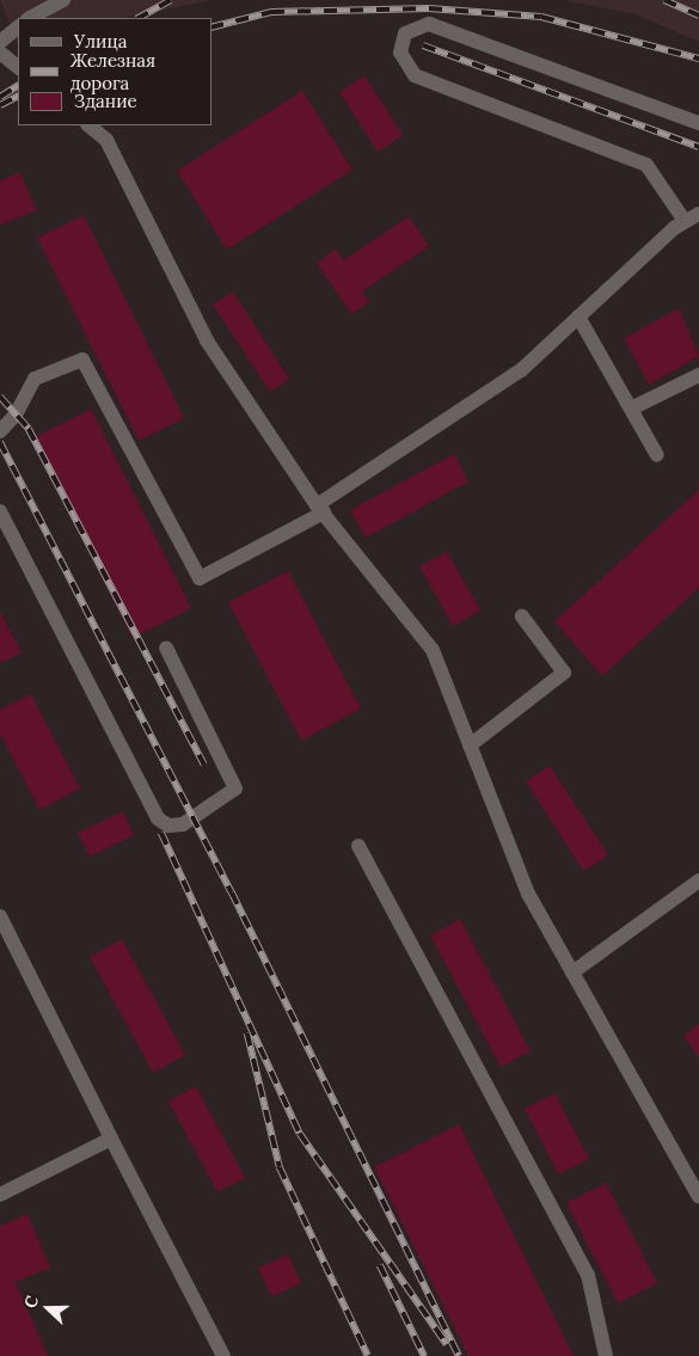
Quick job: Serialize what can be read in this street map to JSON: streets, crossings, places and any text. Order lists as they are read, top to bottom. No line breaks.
{"legend":["Улица","Железная дорога","Здание"],"north":"left"}
